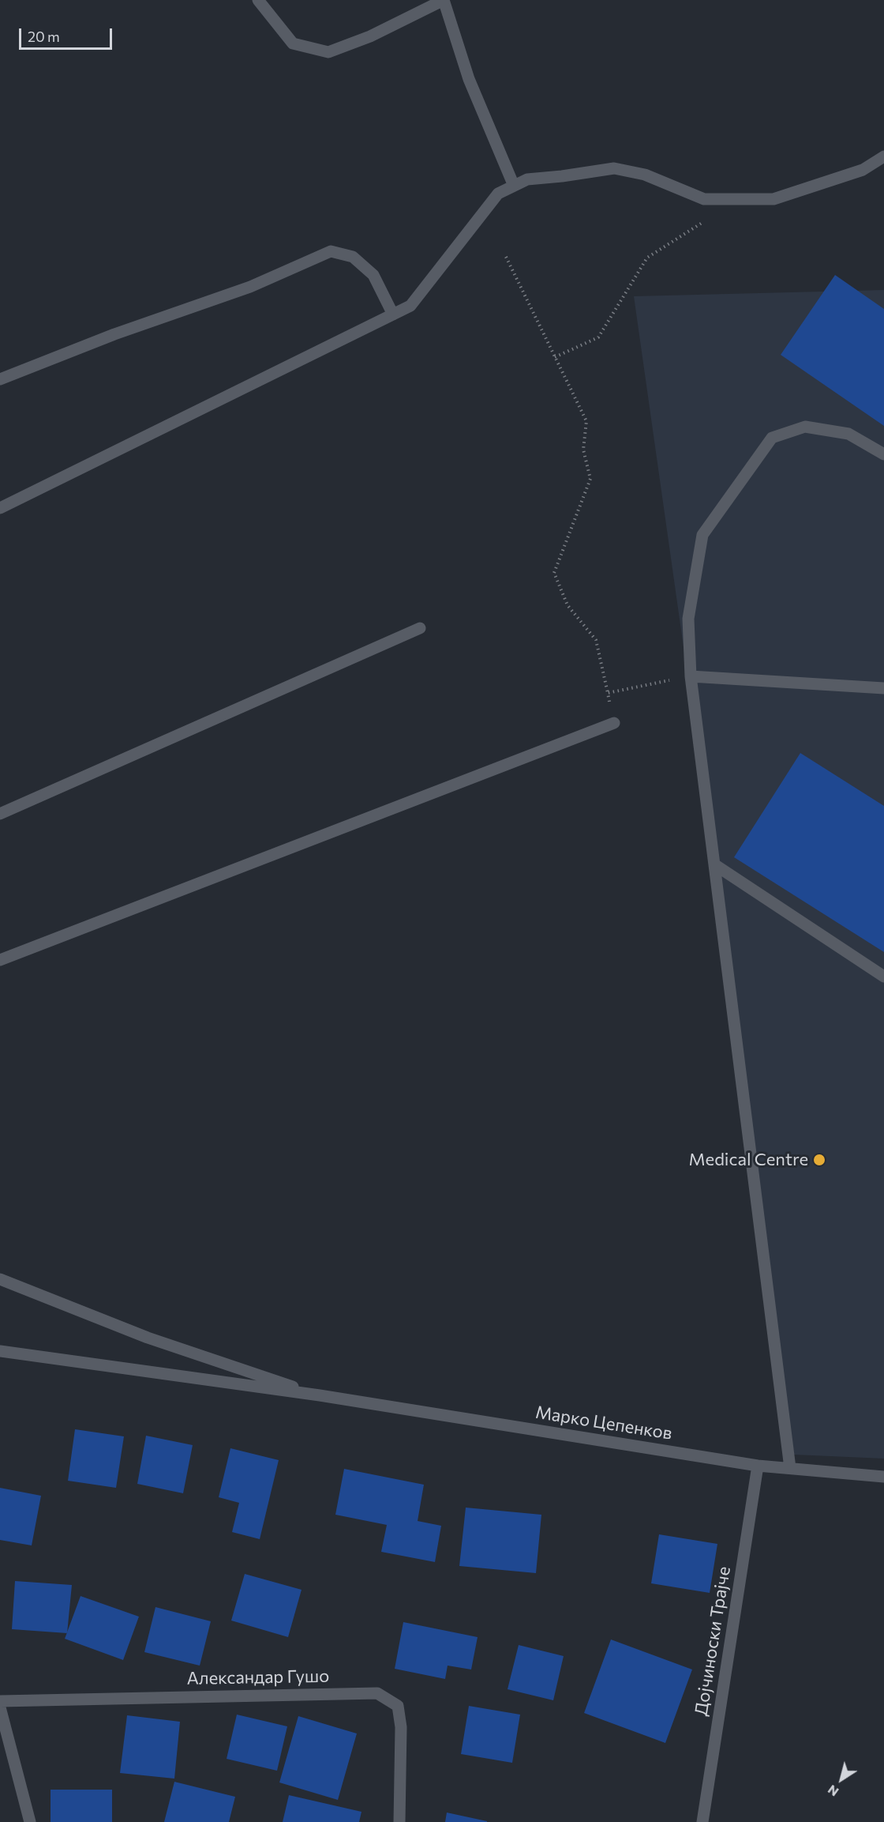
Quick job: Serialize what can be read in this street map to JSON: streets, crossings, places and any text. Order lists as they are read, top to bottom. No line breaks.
{"streets":{"street":["Марко Цепенков","Дојчиноски Трајче","Александар Гушо"]},"crossings":[["Марко Цепенков","Дојчиноски Трајче"]],"places":["Medical Centre"],"scale_bar":"20 m","north":"bottom left"}
